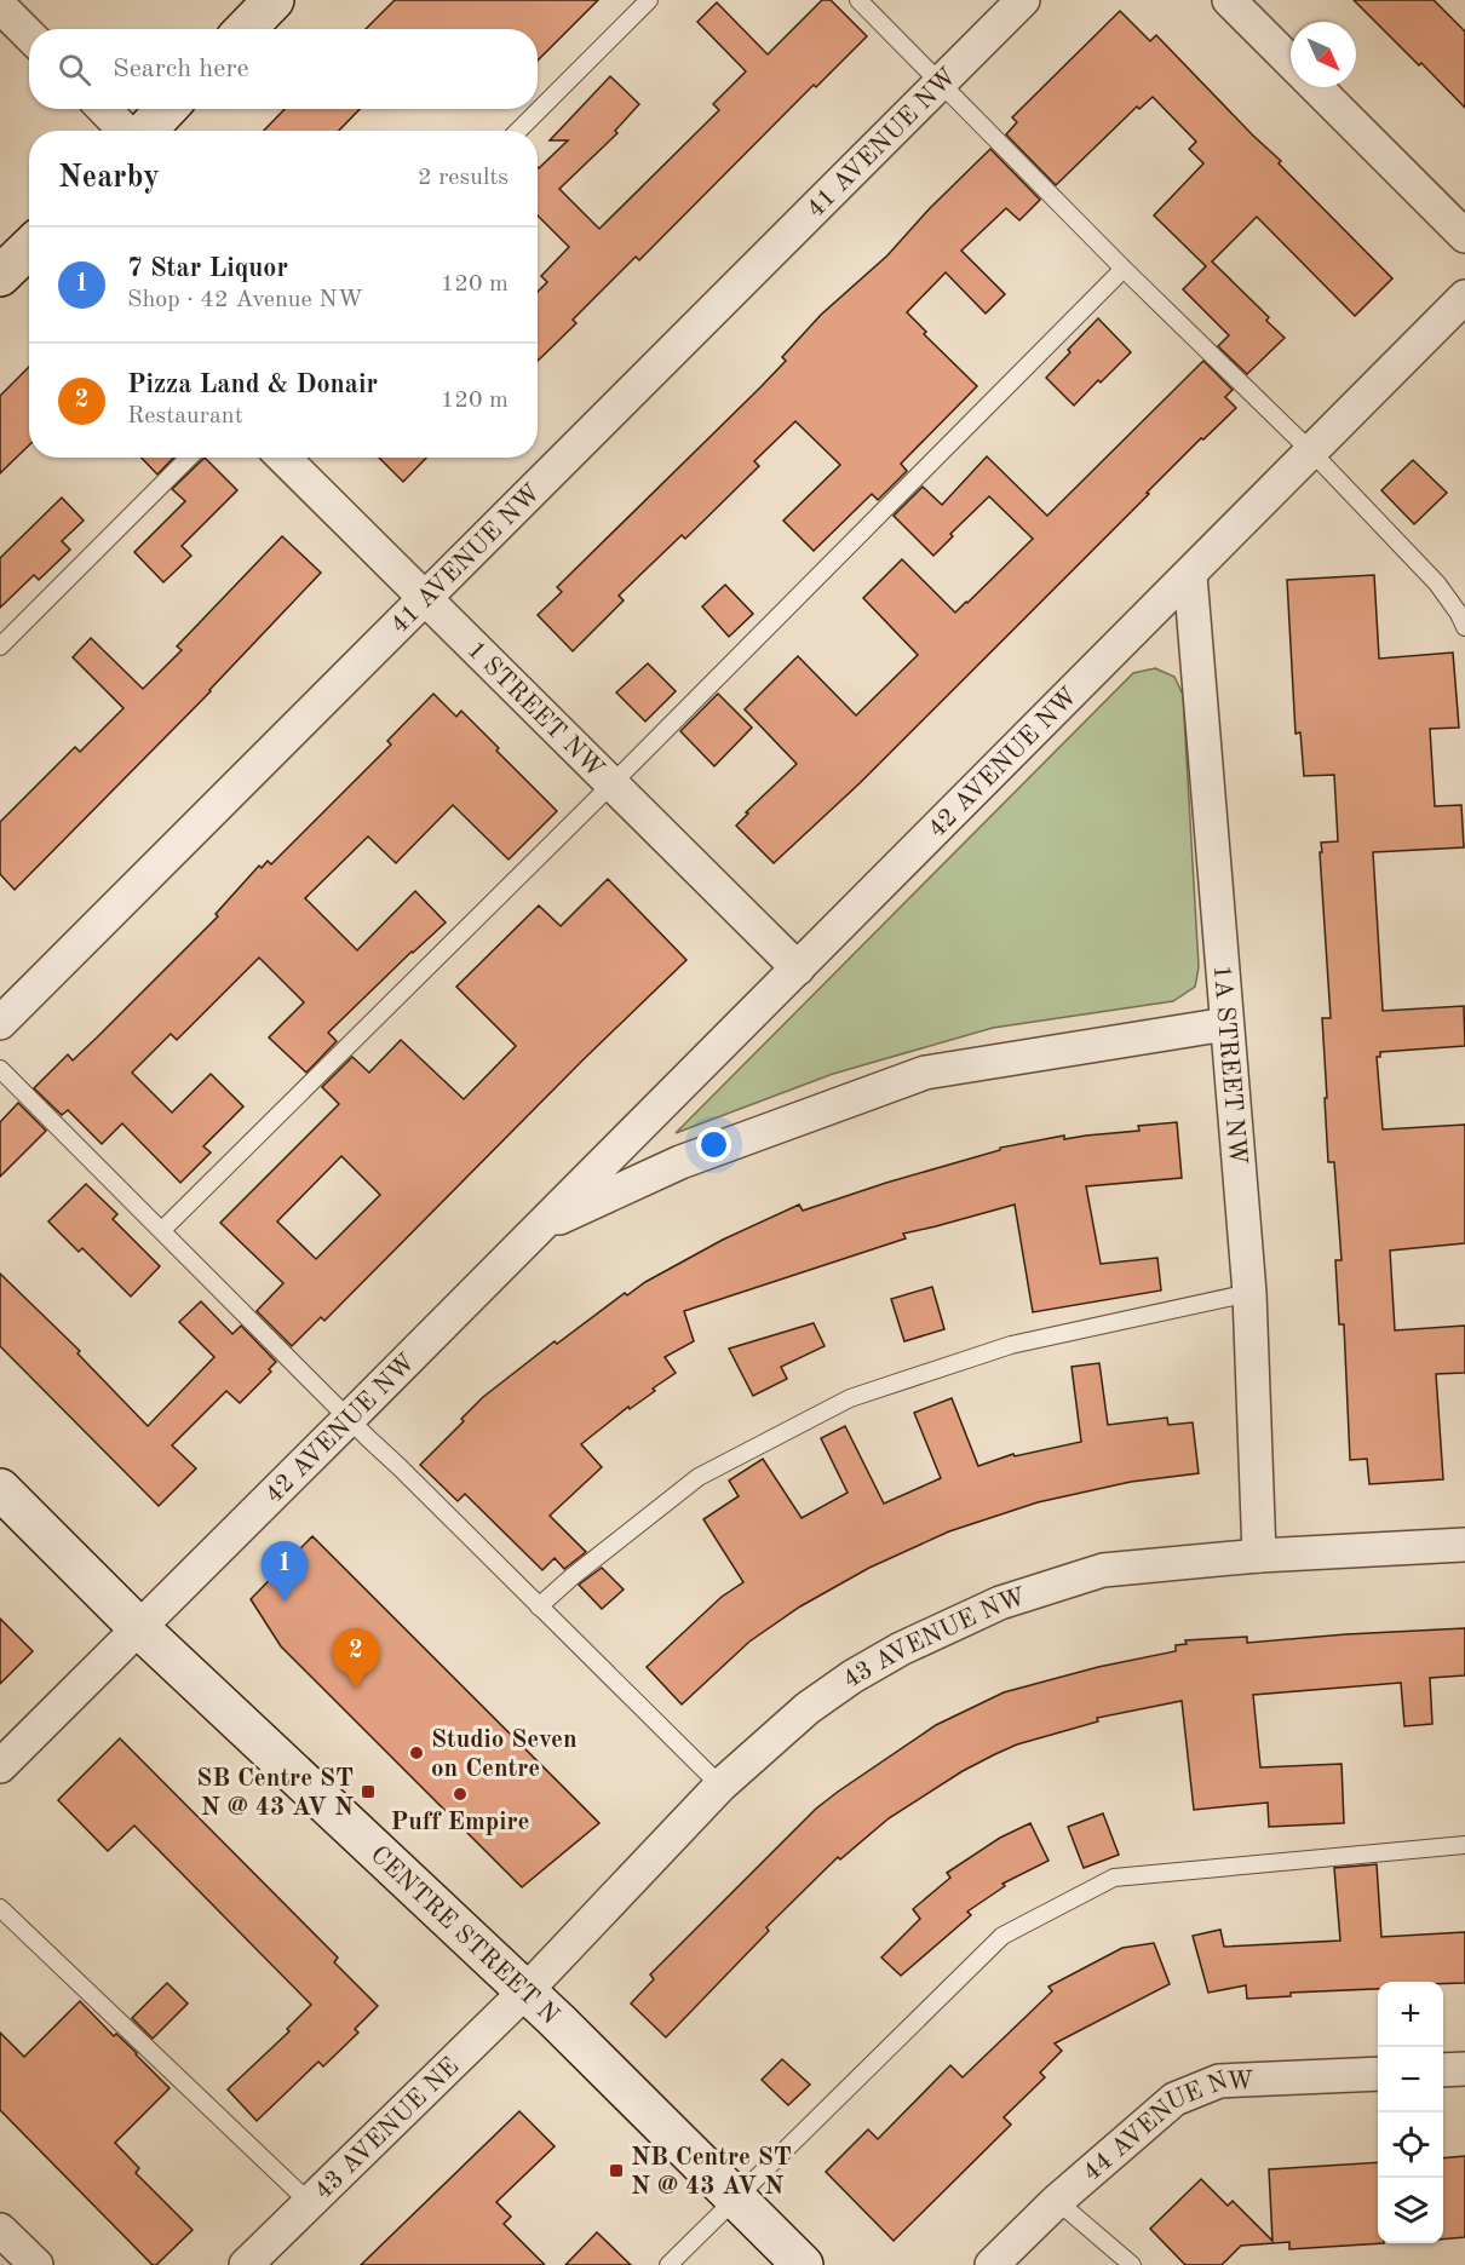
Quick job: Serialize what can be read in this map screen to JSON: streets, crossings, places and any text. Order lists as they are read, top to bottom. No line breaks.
{"streets":{"main road":["CENTRE STREET N"],"street":["41 AVENUE NW","1 STREET NW","42 AVENUE NW","1A STREET NW","43 AVENUE NW","43 AVENUE NE","44 AVENUE NW"]},"crossings":[["41 AVENUE NW","1 STREET NW"],["1 STREET NW","42 AVENUE NW"],["42 AVENUE NW","1A STREET NW"],["42 AVENUE NW","CENTRE STREET N"],["1A STREET NW","43 AVENUE NW"],["43 AVENUE NW","CENTRE STREET N"],["43 AVENUE NW","43 AVENUE NE"],["CENTRE STREET N","43 AVENUE NE"]],"places":{"other":["Studio Seven on Centre","Puff Empire"],"transit":["SB Centre ST N @ 43 AV N","NB Centre ST N @ 43 AV N"]},"north":"bottom right","page":{"search":"Search here","heading":["Nearby","2 results"],"list":[{"mark":"1","name":"7 Star Liquor","note":"Shop · 42 Avenue NW","value":"120 m"},{"mark":"2","name":"Pizza Land & Donair","note":"Restaurant","value":"120 m"}],"pins":["1","2"],"map_buttons":["+","−"]}}
